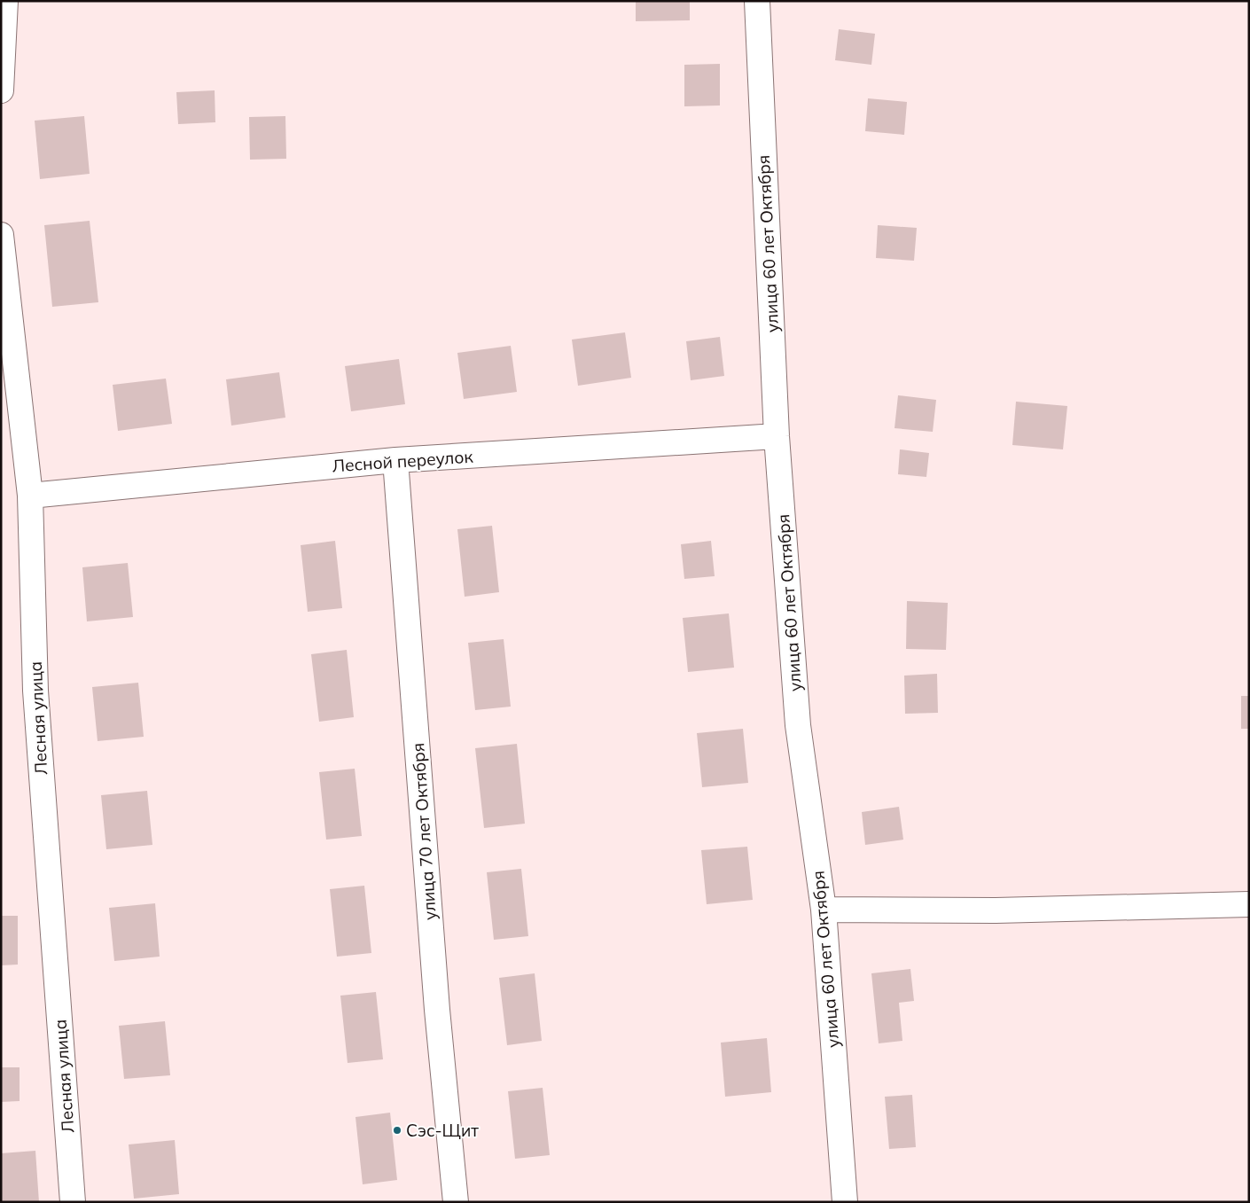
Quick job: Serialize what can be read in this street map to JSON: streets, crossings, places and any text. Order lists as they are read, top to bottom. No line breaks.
{"streets":{"street":["улица 60 лет Октября","Лесной переулок","Лесная улица","улица 70 лет Октября"]},"crossings":[["улица 60 лет Октября","Лесной переулок"],["Лесной переулок","Лесная улица"],["Лесной переулок","улица 70 лет Октября"]],"places":["Сэс-Щит"]}
